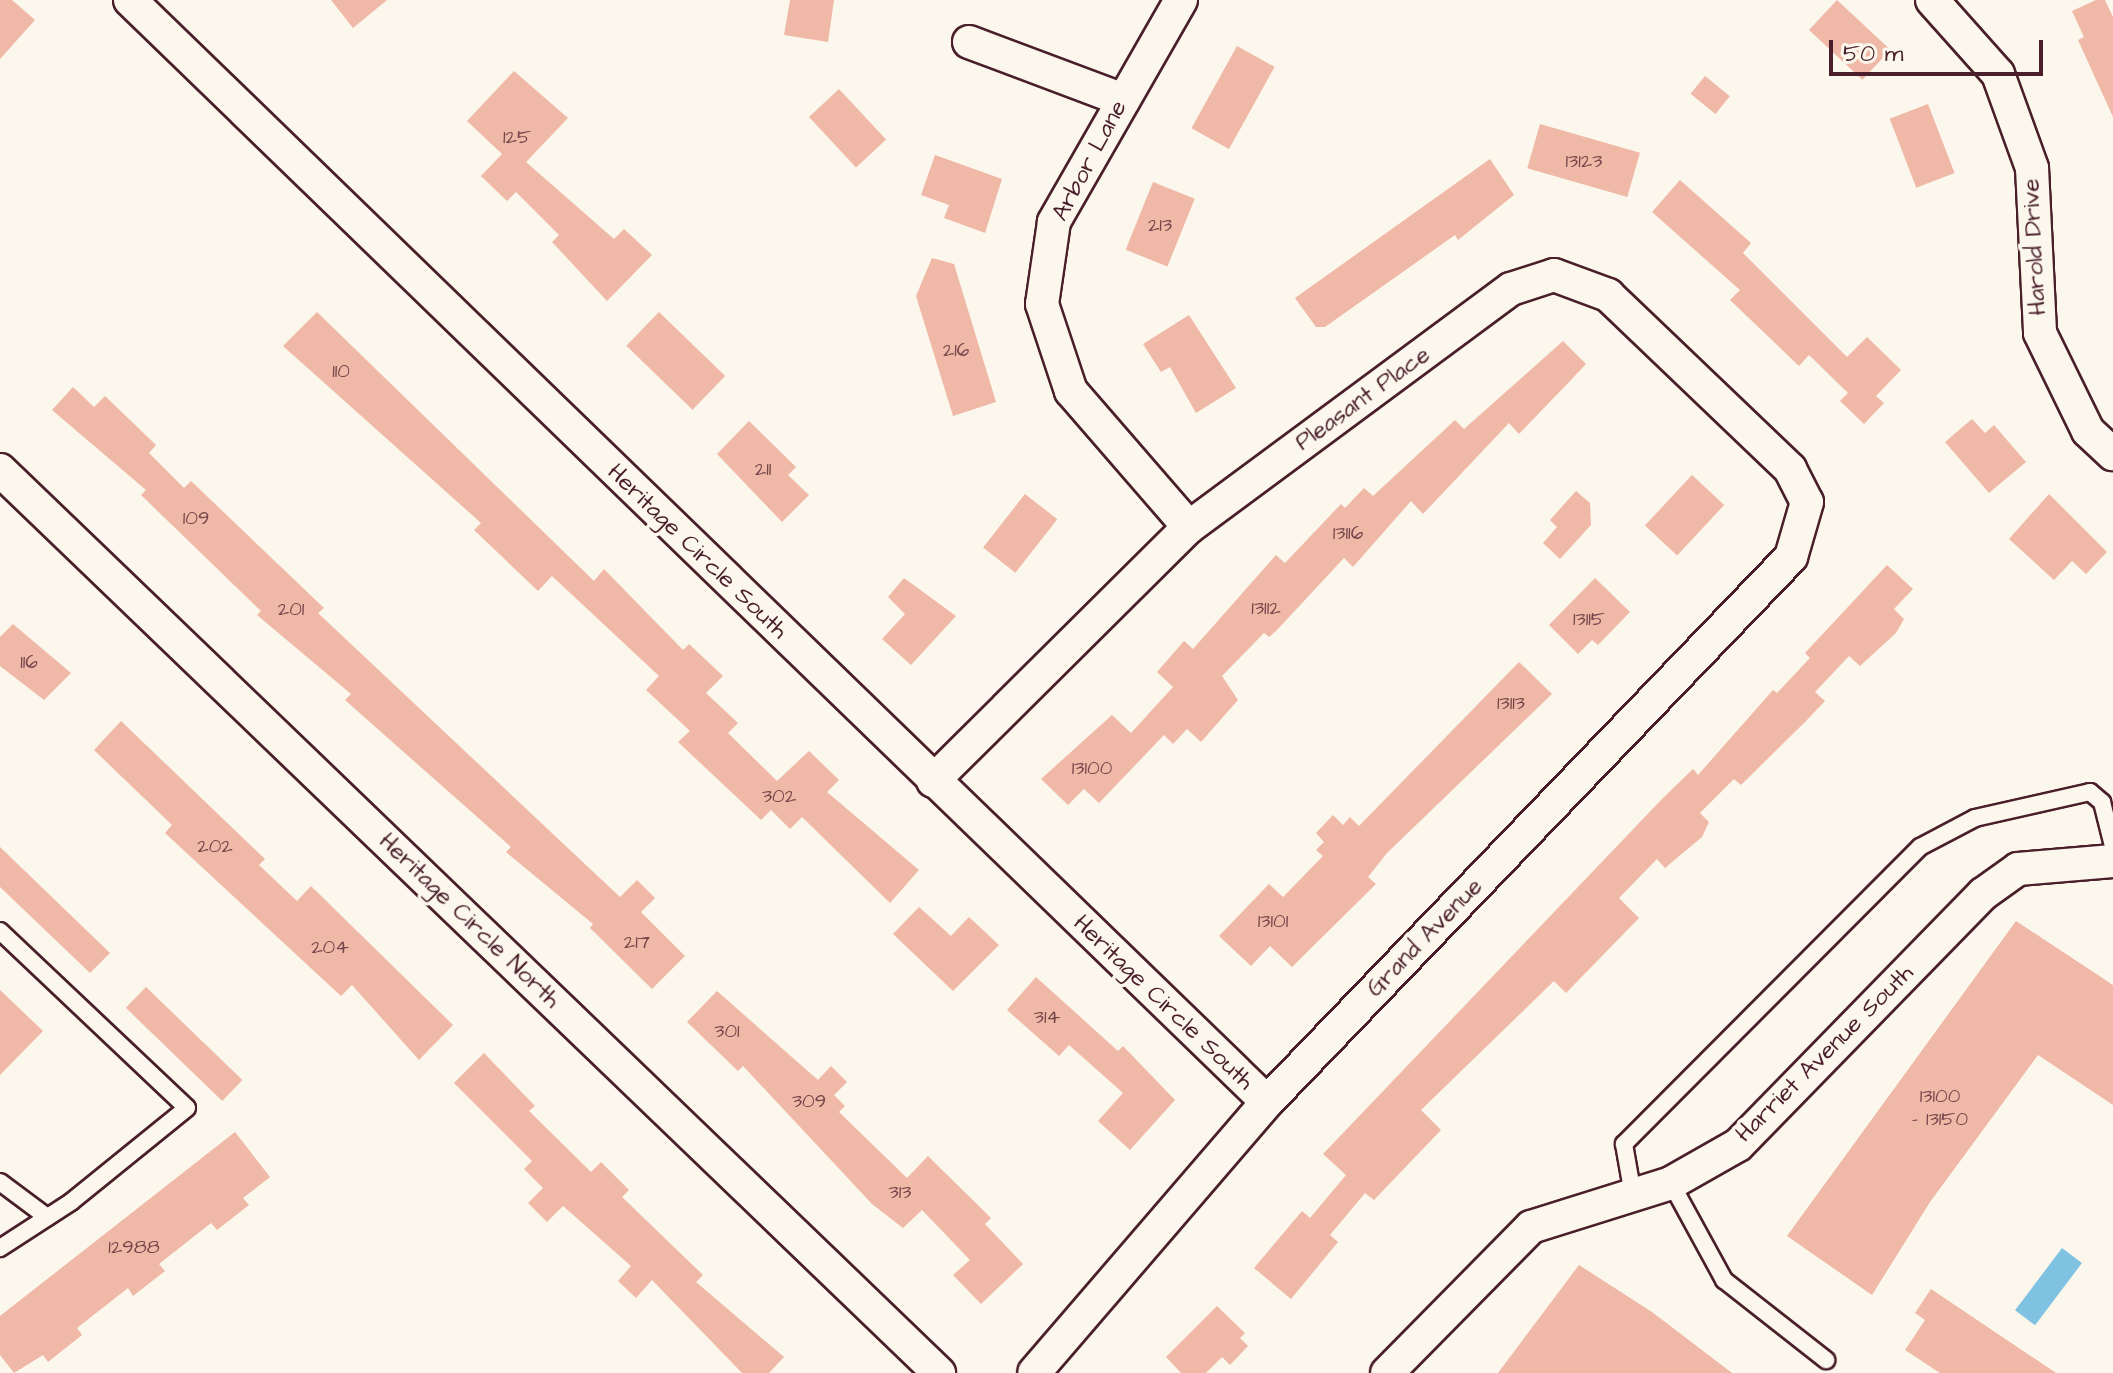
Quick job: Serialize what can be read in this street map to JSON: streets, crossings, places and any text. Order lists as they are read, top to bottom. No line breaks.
{"streets":{"street":["Arbor Lane","Harold Drive","Pleasant Place","Heritage Circle South","Heritage Circle North","Grand Avenue","Harriet Avenue South"]},"crossings":[["Arbor Lane","Pleasant Place"],["Pleasant Place","Heritage Circle South"],["Pleasant Place","Grand Avenue"],["Heritage Circle South","Grand Avenue"]],"house_numbers":["125","13123","213","216","110","211","109","13116","13112","201","13115","116","13113","13100","302","202","13101","217","204","314","301","13100 - 13150","309","313","12988"],"scale_bar":"50 m"}
